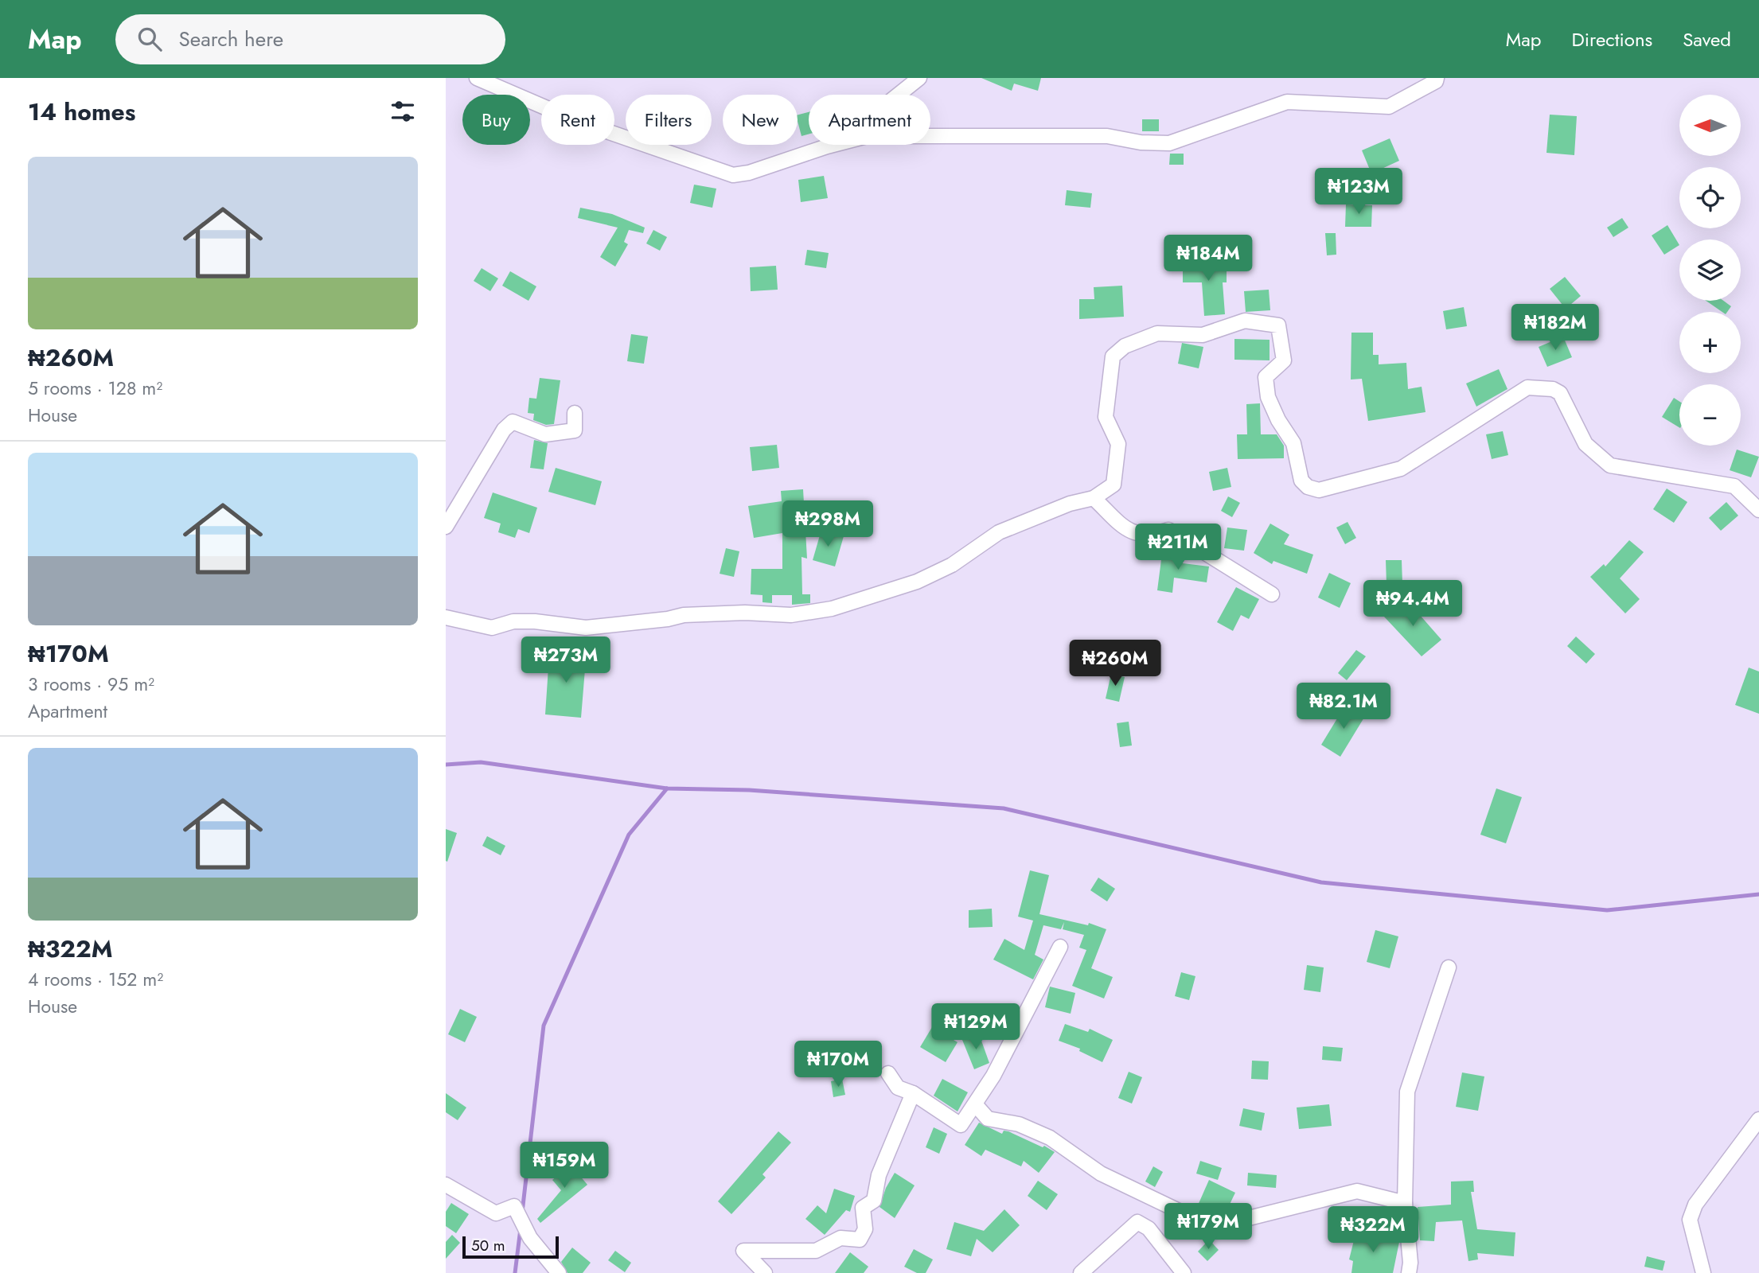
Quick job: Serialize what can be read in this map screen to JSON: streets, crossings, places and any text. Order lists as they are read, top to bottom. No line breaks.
{"scale_bar":"50 m","north":"left","page":{"header":"Map","search":"Search here","nav":["Map","Directions","Saved"],"heading":"14 homes","map_buttons":["+","−"],"chip":["Buy","Rent","Filters","New","Apartment"],"list":[{"name":"₦260M","note":"5 rooms · 128 m² · House"},{"name":"₦170M","note":"3 rooms · 95 m² · Apartment"},{"name":"₦322M","note":"4 rooms · 152 m² · House"}],"price":["₦123M","₦184M","₦182M","₦298M","₦211M","₦94.4M","₦273M","₦260M","₦82.1M","₦129M","₦170M","₦159M","₦179M","₦322M"],"scale":"50 m"}}
